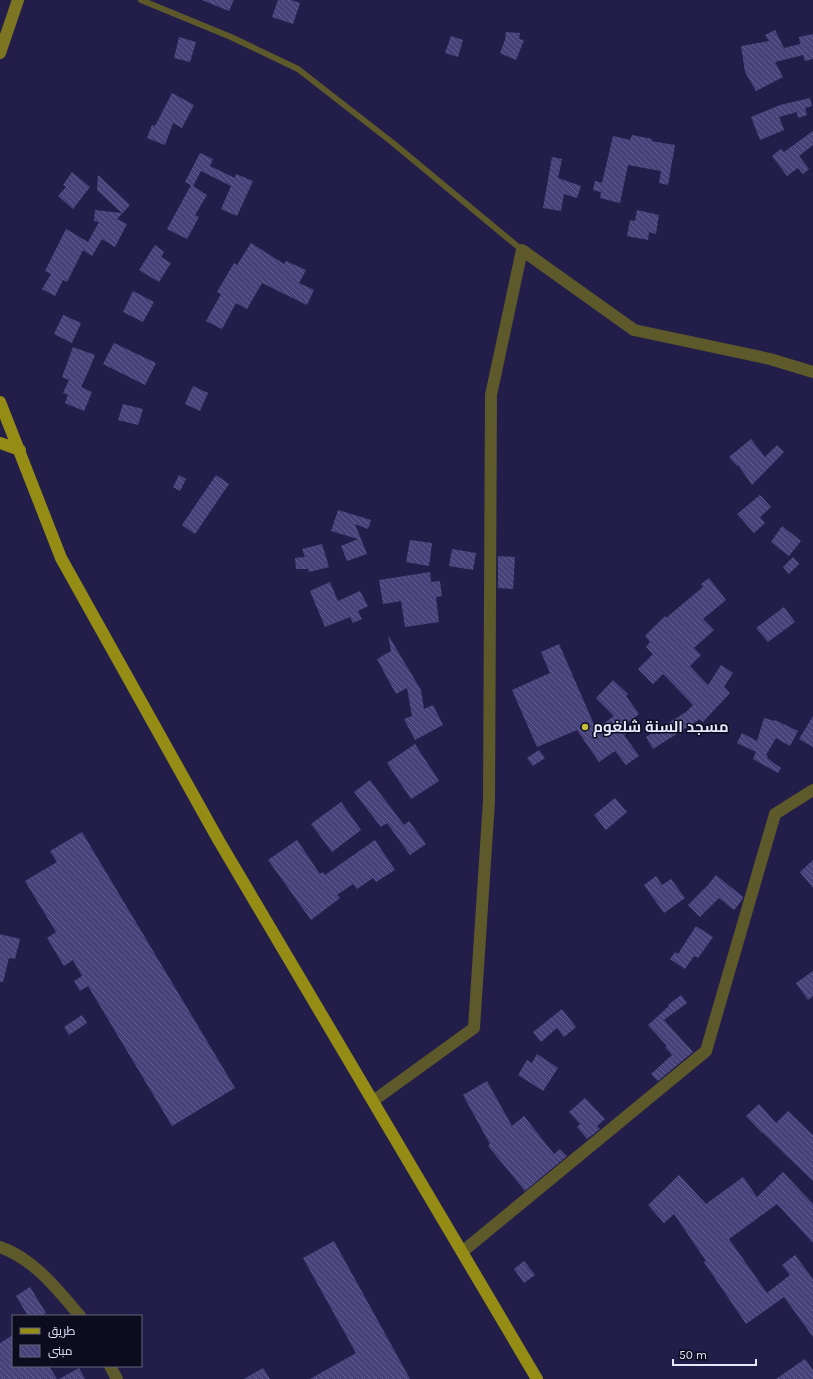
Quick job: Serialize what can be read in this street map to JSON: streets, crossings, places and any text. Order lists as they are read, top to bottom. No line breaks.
{"places":["مسجد السنة شلغوم"],"legend":["طريق","مبنى"],"scale_bar":"50 m"}
